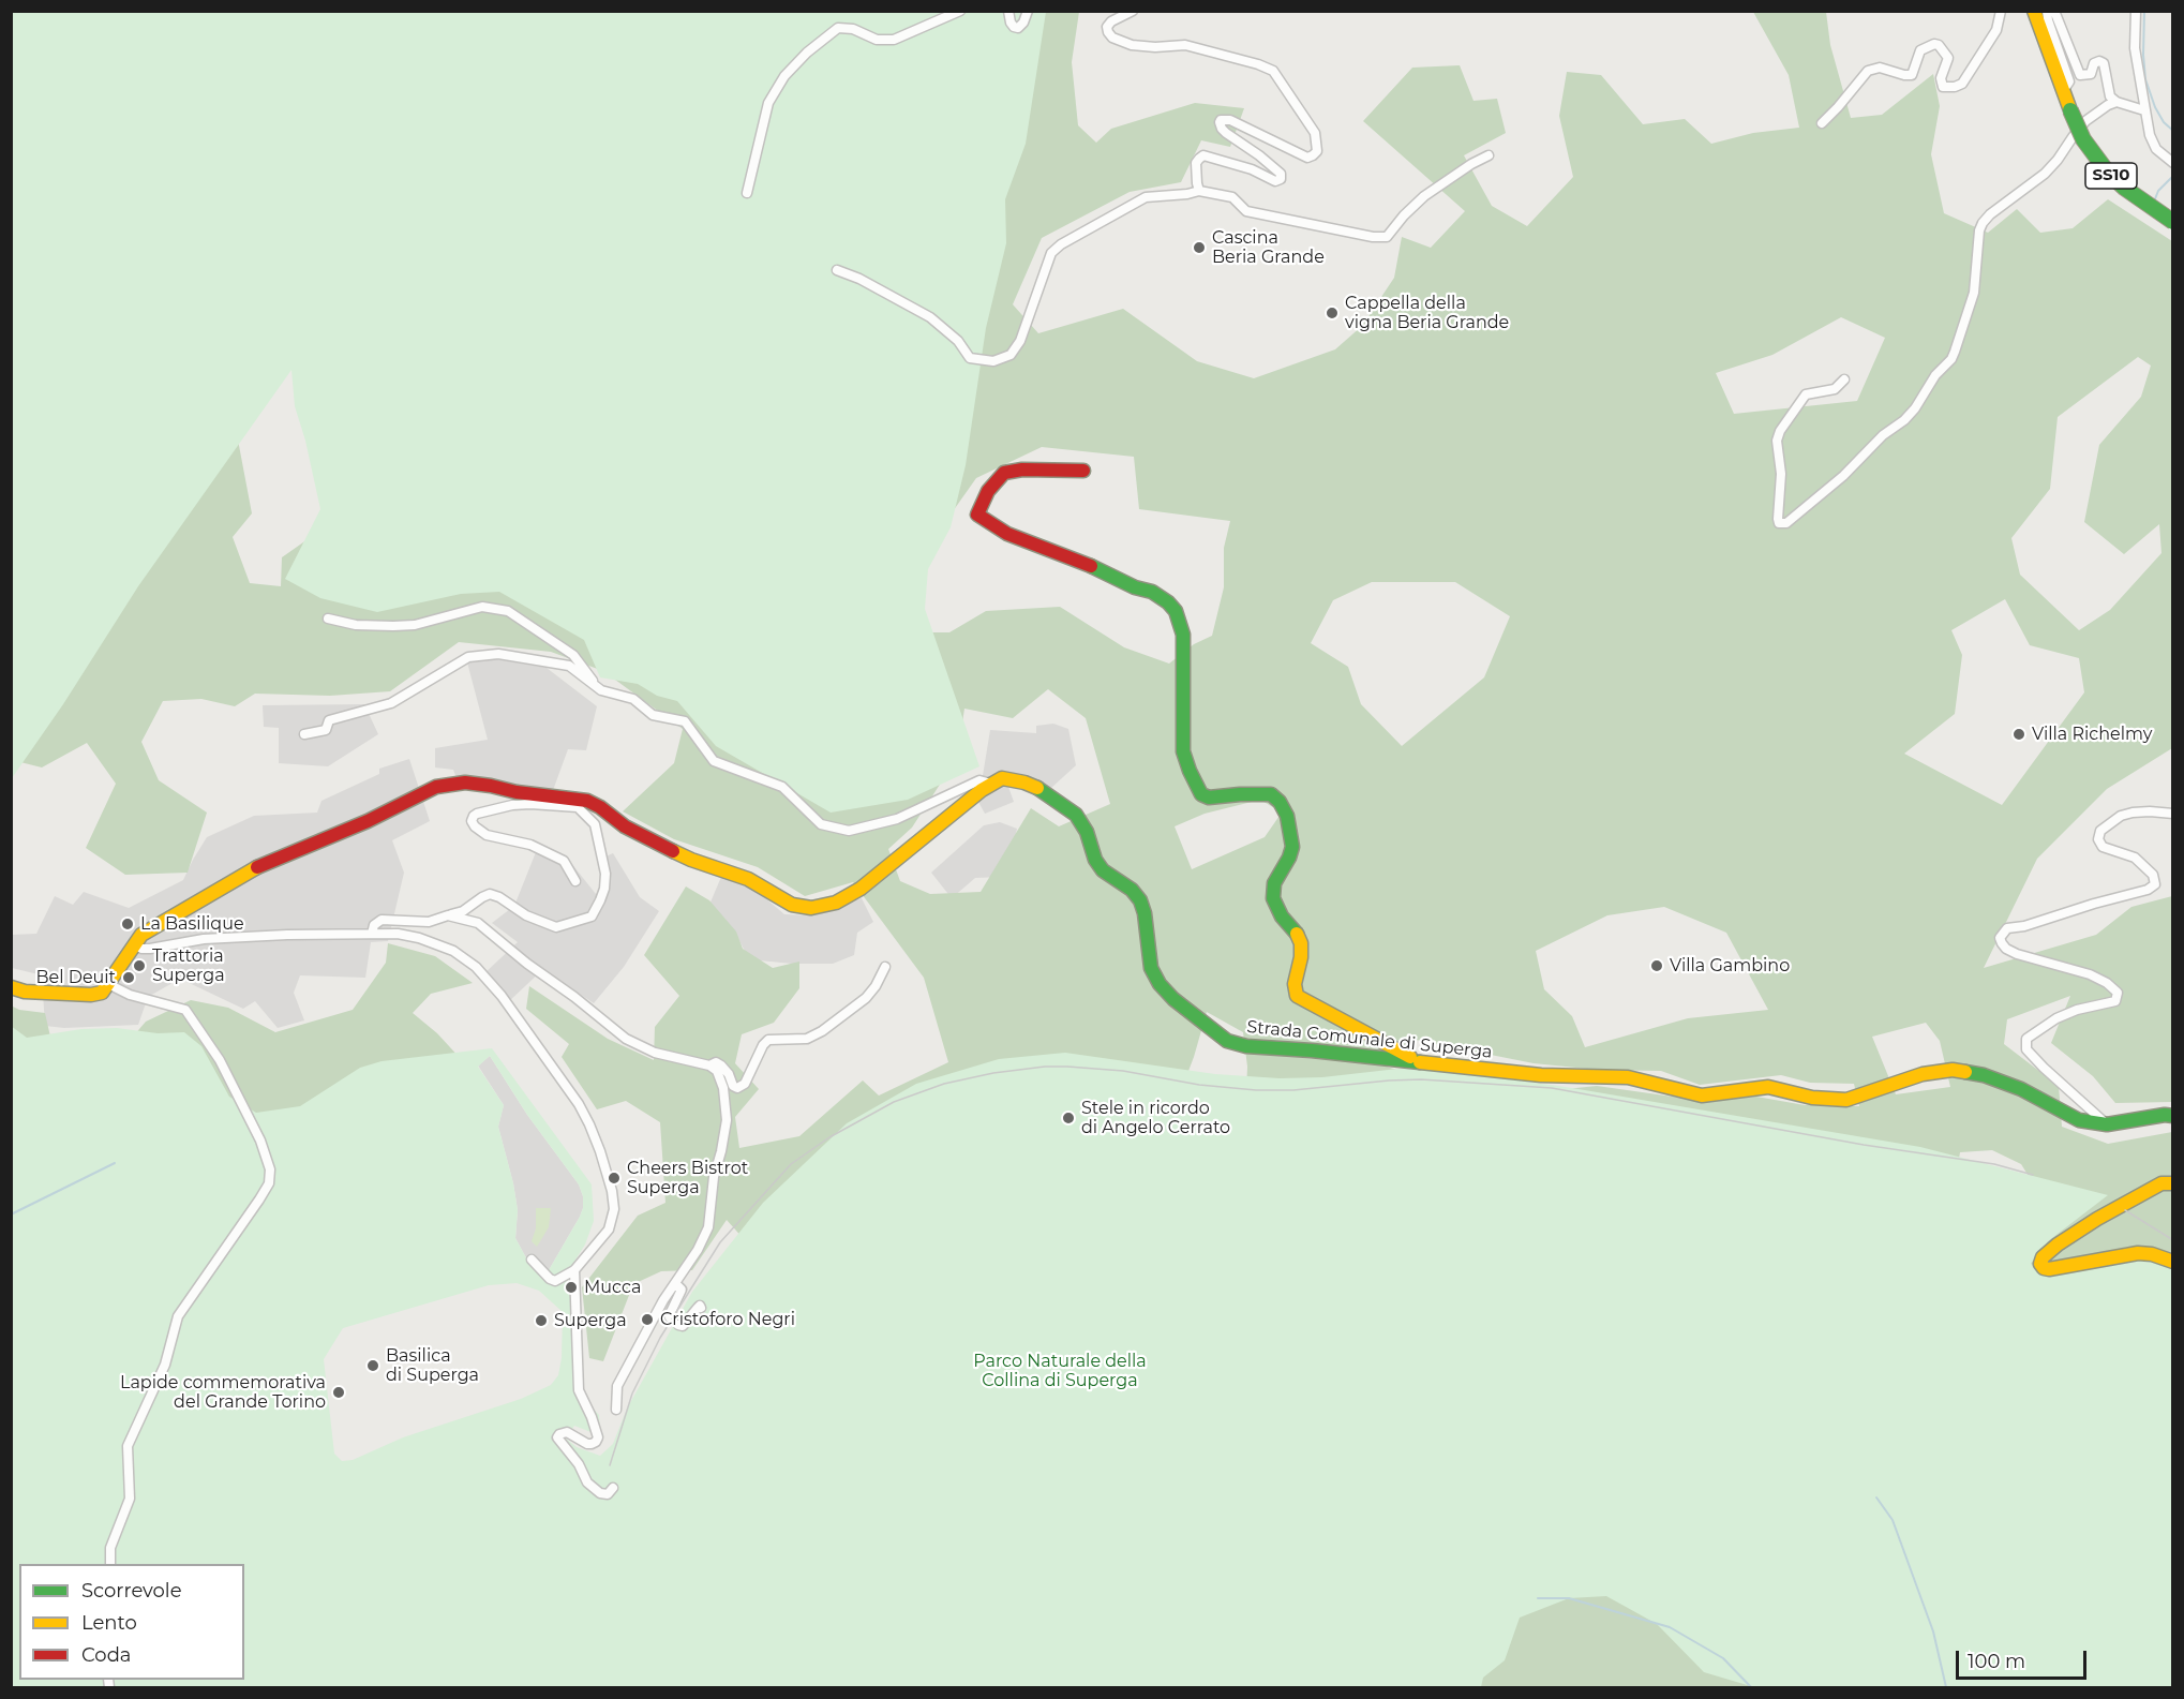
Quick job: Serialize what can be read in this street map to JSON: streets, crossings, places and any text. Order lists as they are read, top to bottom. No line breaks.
{"streets":{"street":["SS10","Strada Comunale di Superga"]},"parks":["Parco Naturale della Collina di Superga"],"places":["Cascina Beria Grande","Cappella della vigna Beria Grande","Villa Richelmy","La Basilique","Trattoria Superga","Villa Gambino","Bel Deuit","Stele in ricordo di Angelo Cerrato","Cheers Bistrot Superga","Mucca","Cristoforo Negri","Superga","Basilica di Superga","Lapide commemorativa del Grande Torino"],"legend":["Scorrevole","Lento","Coda"],"scale_bar":"100 m"}
